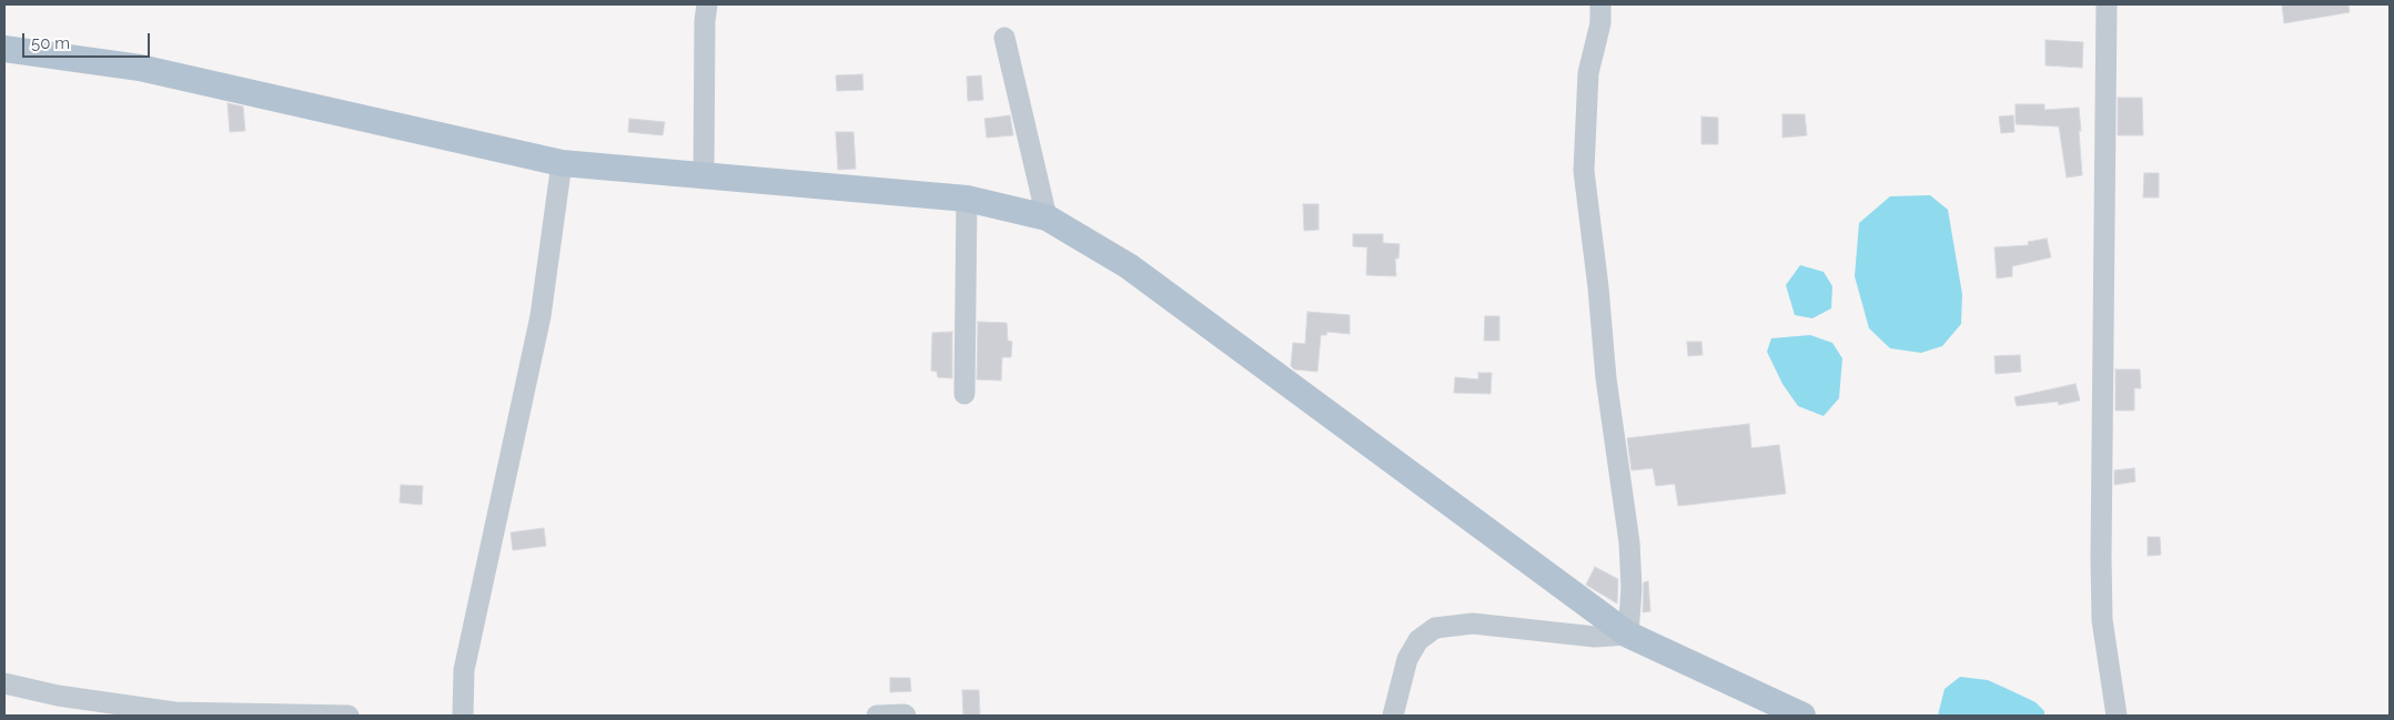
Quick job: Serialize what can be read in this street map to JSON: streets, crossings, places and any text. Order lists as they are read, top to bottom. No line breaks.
{"scale_bar":"50 m"}
